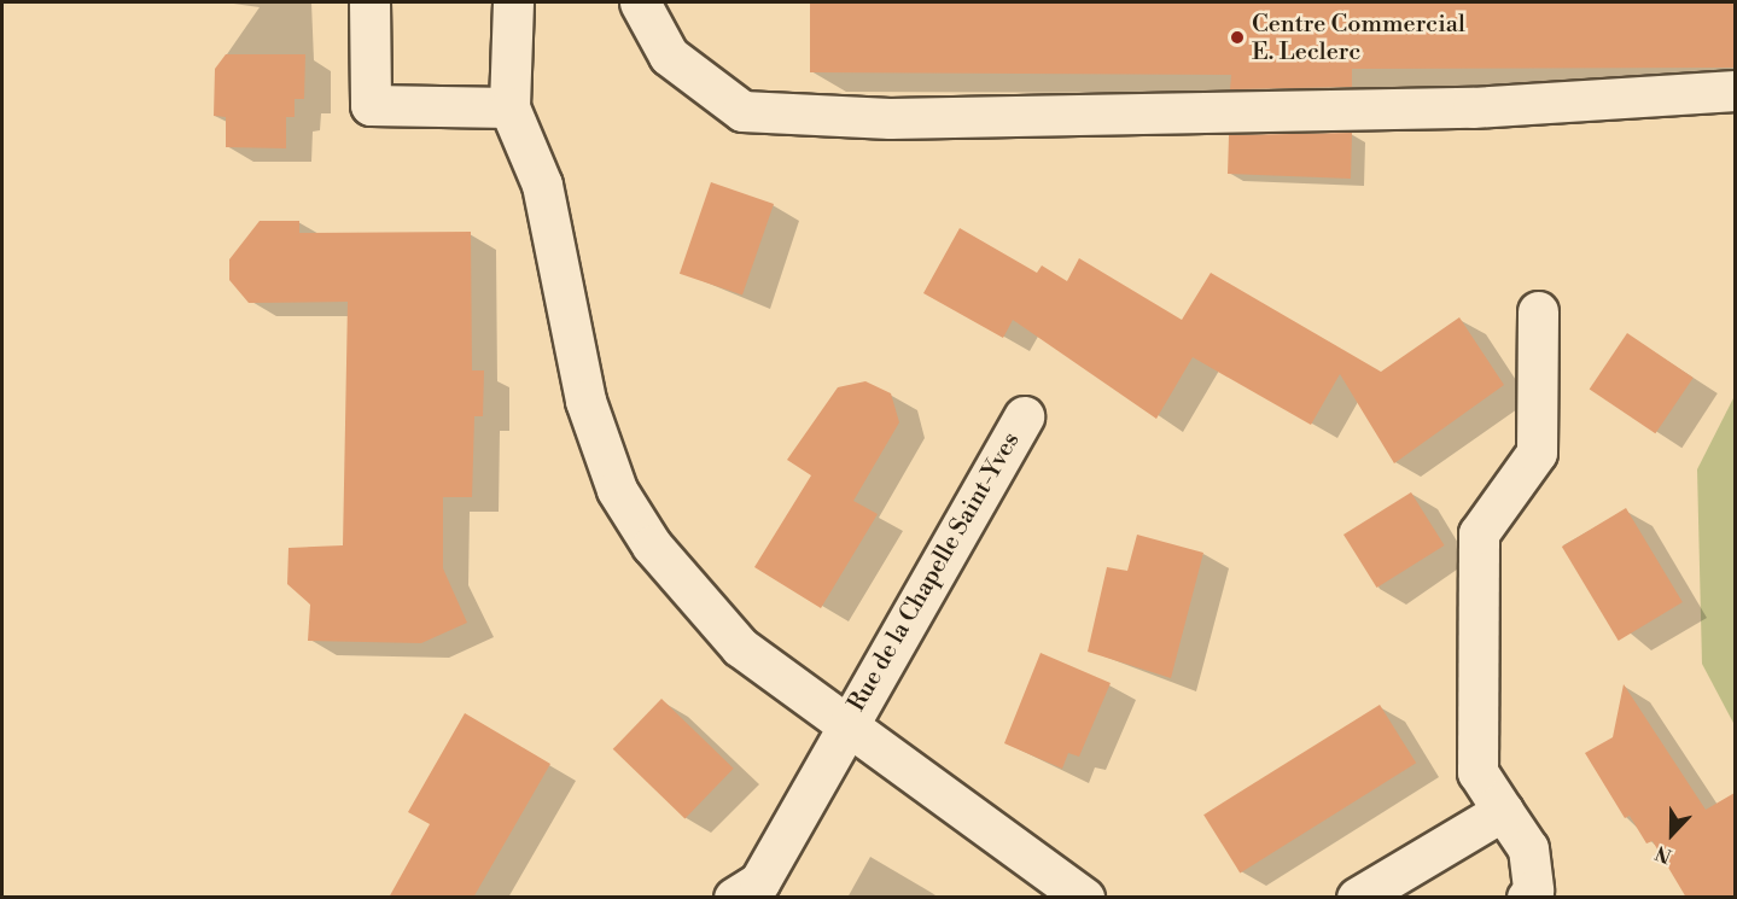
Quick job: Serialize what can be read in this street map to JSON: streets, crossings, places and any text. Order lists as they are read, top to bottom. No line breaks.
{"streets":{"street":["Rue de la Chapelle Saint-Yves"]},"places":["Centre Commercial E. Leclerc"],"north":"bottom"}
